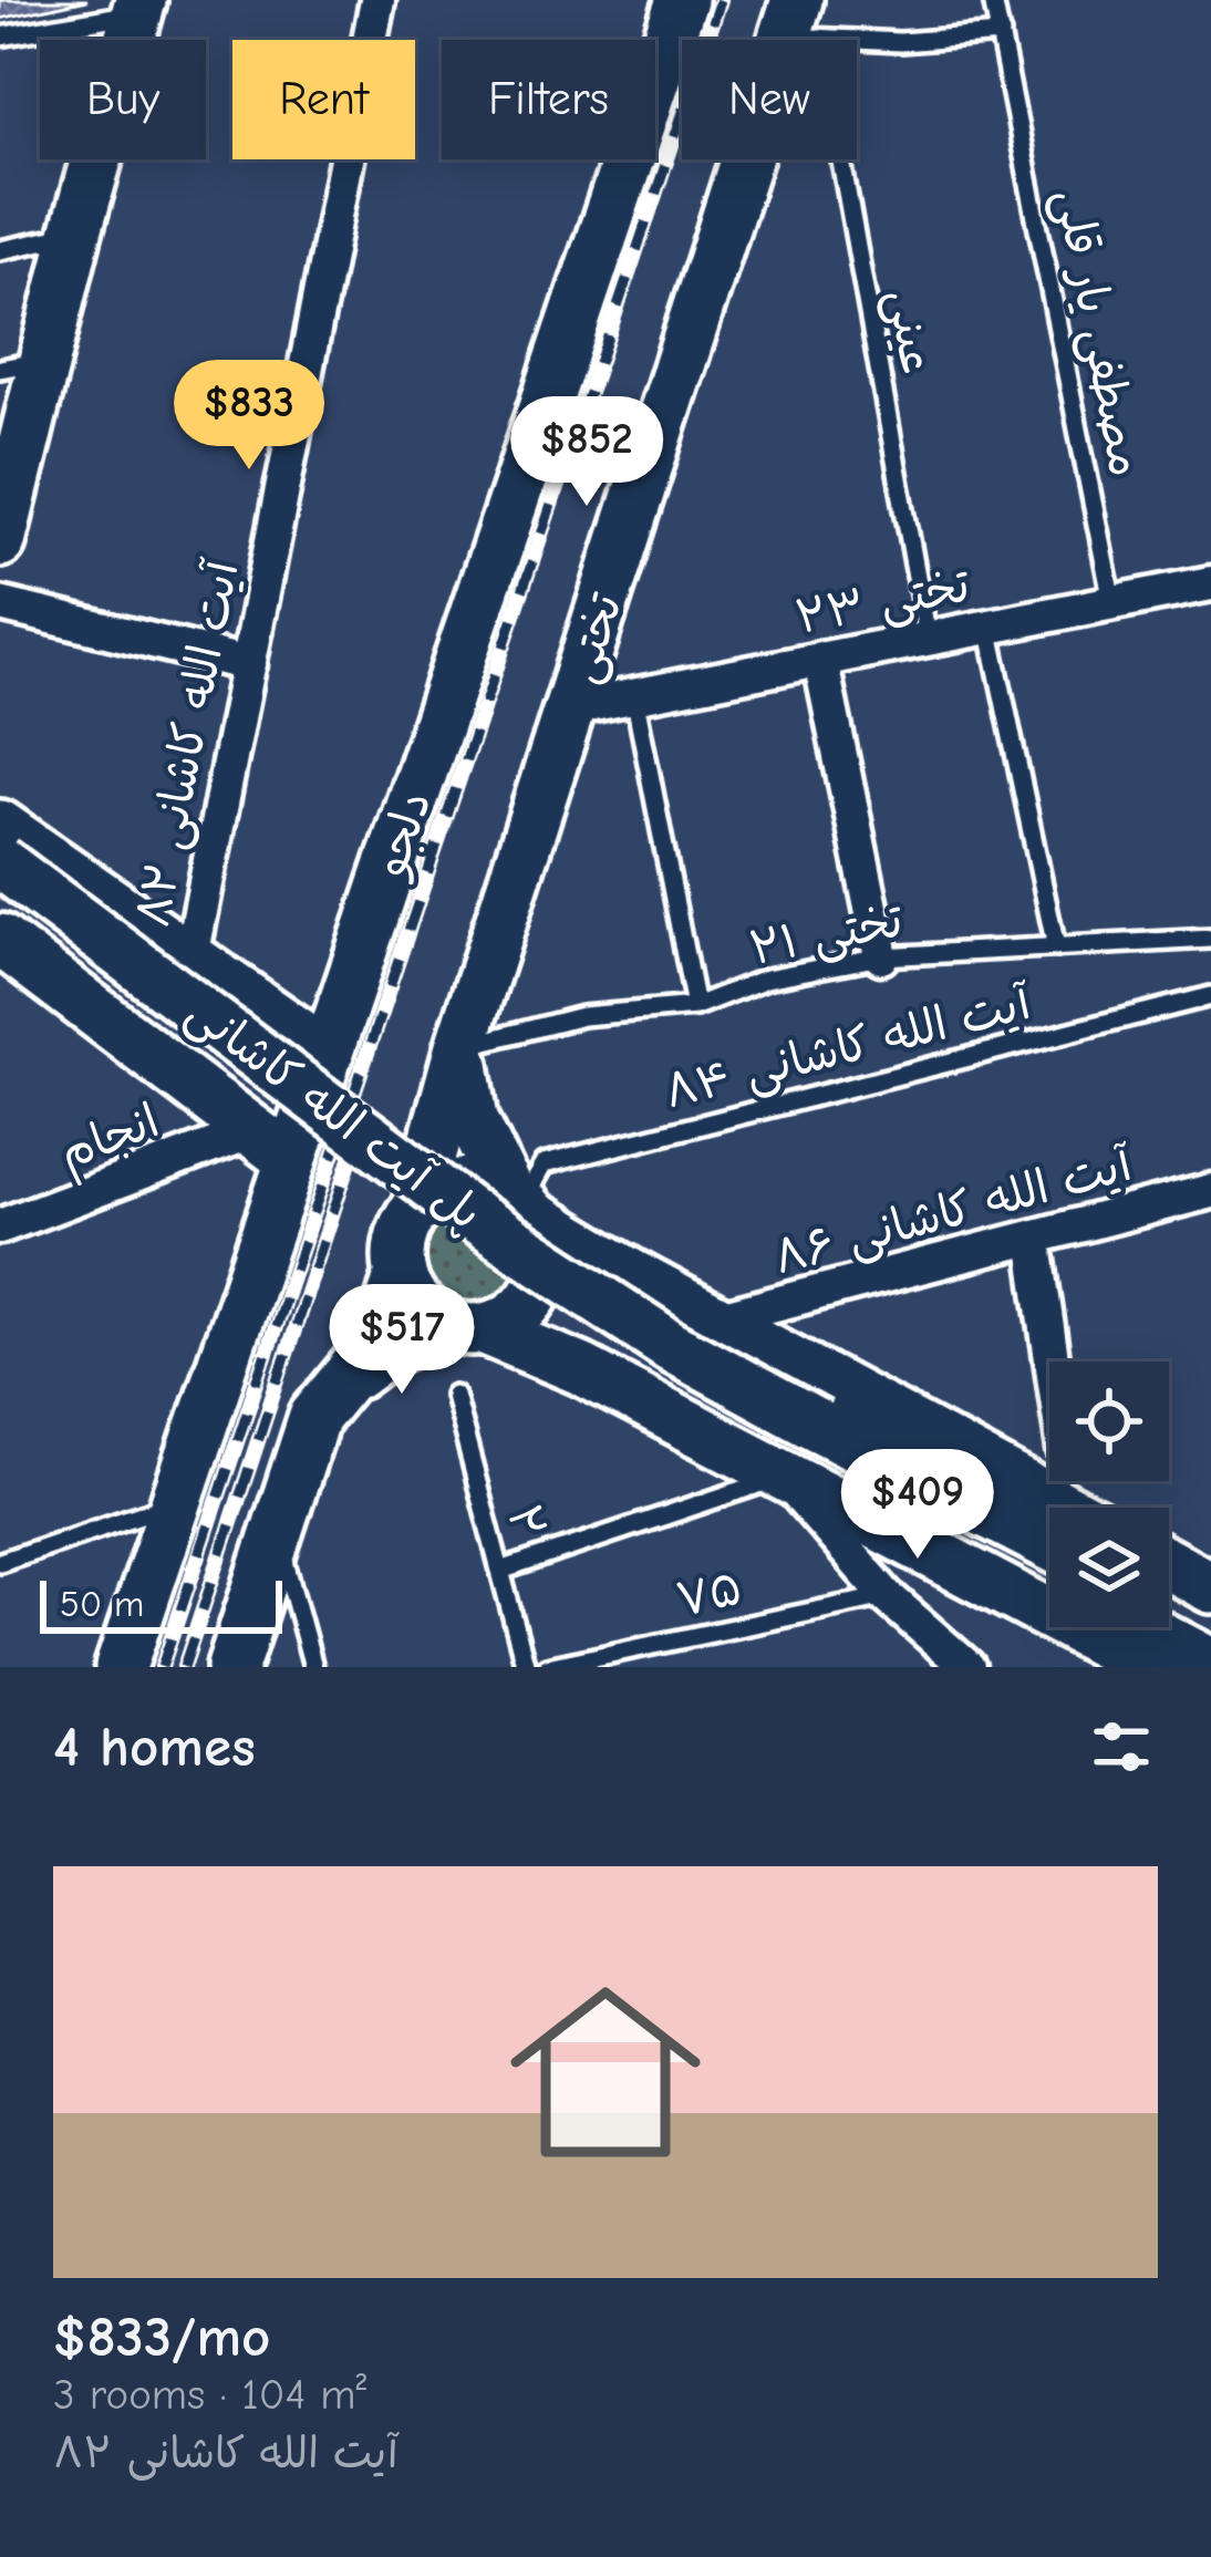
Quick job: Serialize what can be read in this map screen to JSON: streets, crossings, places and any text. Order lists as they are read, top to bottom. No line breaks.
{"streets":{"main road":["تختی","دلجو","پل آیت الله کاشانی"],"street":["تختی ۲۳","آیت الله کاشانی ۸۲","انجام","آیت الله کاشانی ۸۶"],"lane":["عینی","مصطفی یار قلی","تختی ۲۱","آیت الله کاشانی ۸۴","۲","۷۵"]},"crossings":[["عینی","تختی ۲۳"],["عینی","تختی"],["مصطفی یار قلی","تختی ۲۳"],["تختی ۲۳","تختی"],["تختی","تختی ۲۱"],["تختی","آیت الله کاشانی ۸۴"],["دلجو","انجام"]],"scale_bar":"50 m","page":{"chip":["Buy","Rent","Filters","New"],"price":["$833","$852","$517","$409"],"scale":"50 m","heading":"4 homes","list":[{"name":"$833/mo","note":"3 rooms · 104 m² · آیت الله کاشانی ۸۲"}]}}
